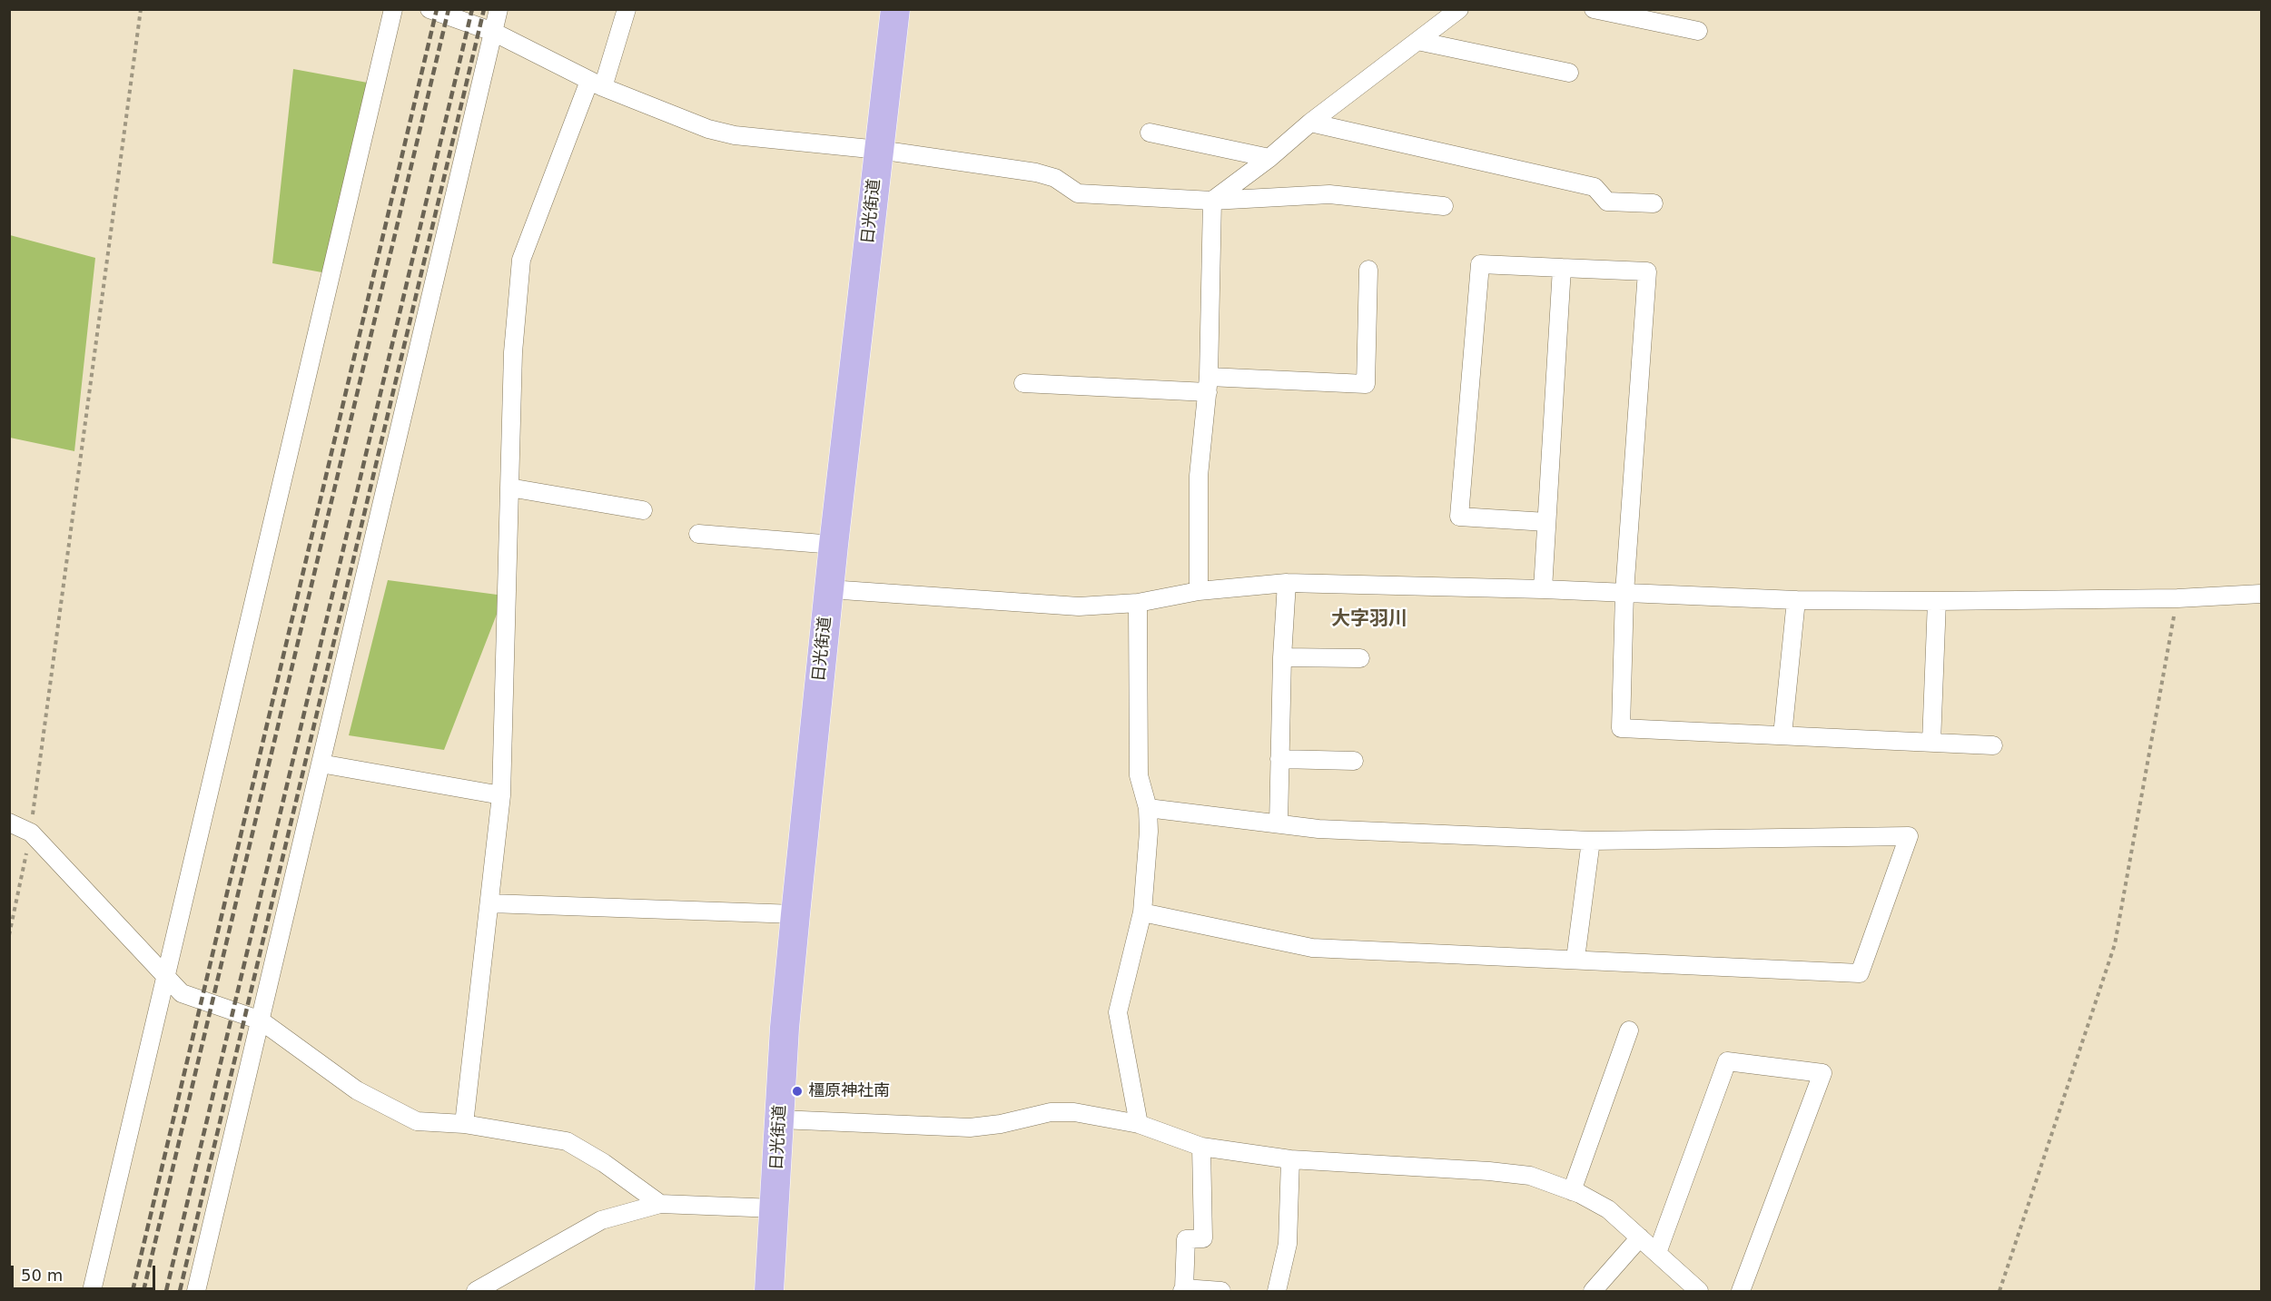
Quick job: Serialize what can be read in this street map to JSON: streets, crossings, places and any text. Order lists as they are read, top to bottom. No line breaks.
{"streets":{"highway":["日光街道"]},"districts":["大字羽川"],"places":["橿原神社南"],"scale_bar":"50 m"}
